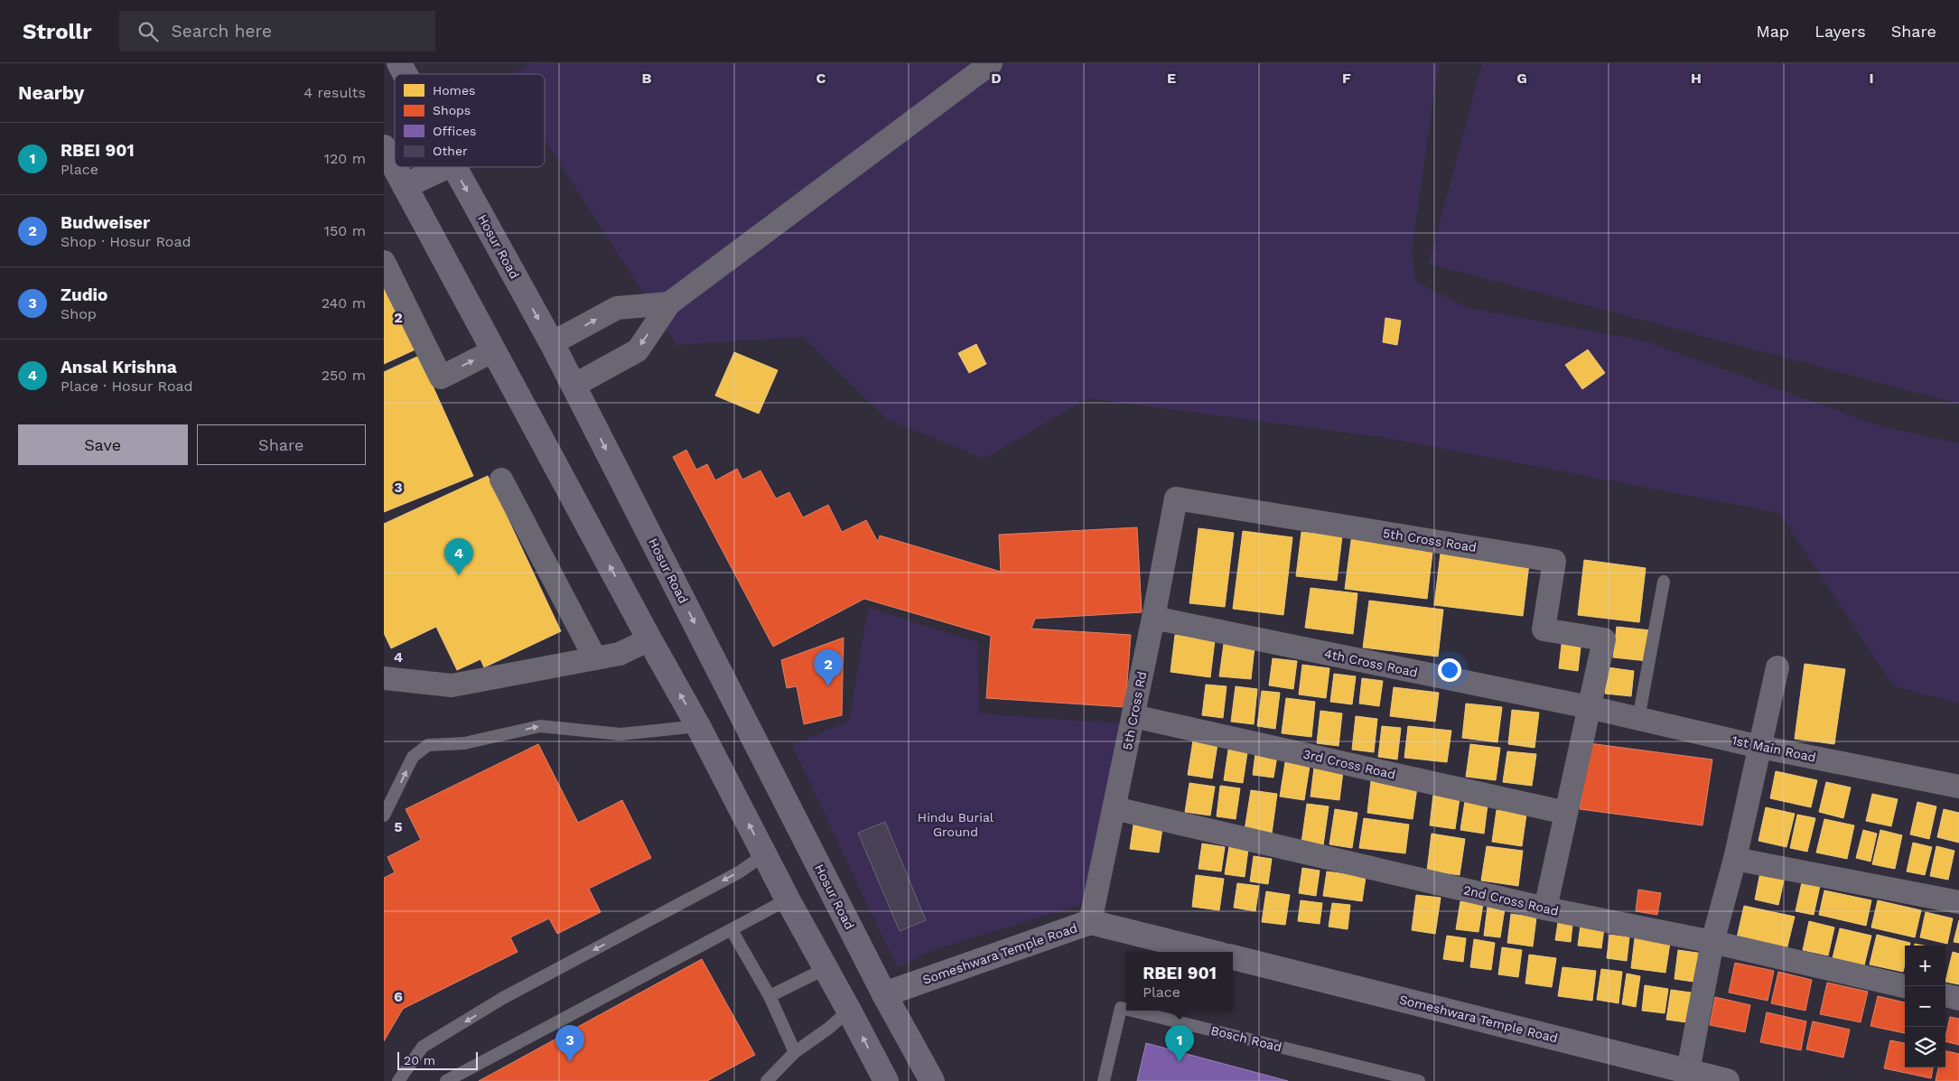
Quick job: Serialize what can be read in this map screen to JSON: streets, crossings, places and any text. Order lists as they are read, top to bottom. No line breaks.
{"streets":{"main road":["Hosur Road"],"street":["5th Cross Road","4th Cross Road","5th Cross Rd","1st Main Road","3rd Cross Road","2nd Cross Road","Someshwara Temple Road"],"lane":["Bosch Road"]},"crossings":[["Hosur Road","Someshwara Temple Road"],["5th Cross Road","4th Cross Road"],["5th Cross Road","5th Cross Rd"],["5th Cross Road","1st Main Road"],["4th Cross Road","5th Cross Rd"],["4th Cross Road","1st Main Road"],["5th Cross Rd","3rd Cross Road"],["5th Cross Rd","2nd Cross Road"],["5th Cross Rd","Someshwara Temple Road"]],"parks":["Hindu Burial Ground"],"legend":["Homes","Shops","Offices","Other"],"scale_bar":"20 m","page":{"header":"Strollr","search":"Search here","nav":["Map","Layers","Share"],"heading":["Nearby","4 results"],"list":[{"mark":"1","name":"RBEI 901","note":"Place","value":"120 m"},{"mark":"2","name":"Budweiser","note":"Shop · Hosur Road","value":"150 m"},{"mark":"3","name":"Zudio","note":"Shop","value":"240 m"},{"mark":"4","name":"Ansal Krishna","note":"Place · Hosur Road","value":"250 m"}],"buttons":["Save","Share"],"pins":["4","2","1","3"],"map_buttons":["+","−"],"popup":["RBEI 901","Place"],"scale":"20 m"},"grid":{"columns":["B","C","D","E","F","G","H","I"],"rows":["2","3","4","5","6"]}}
